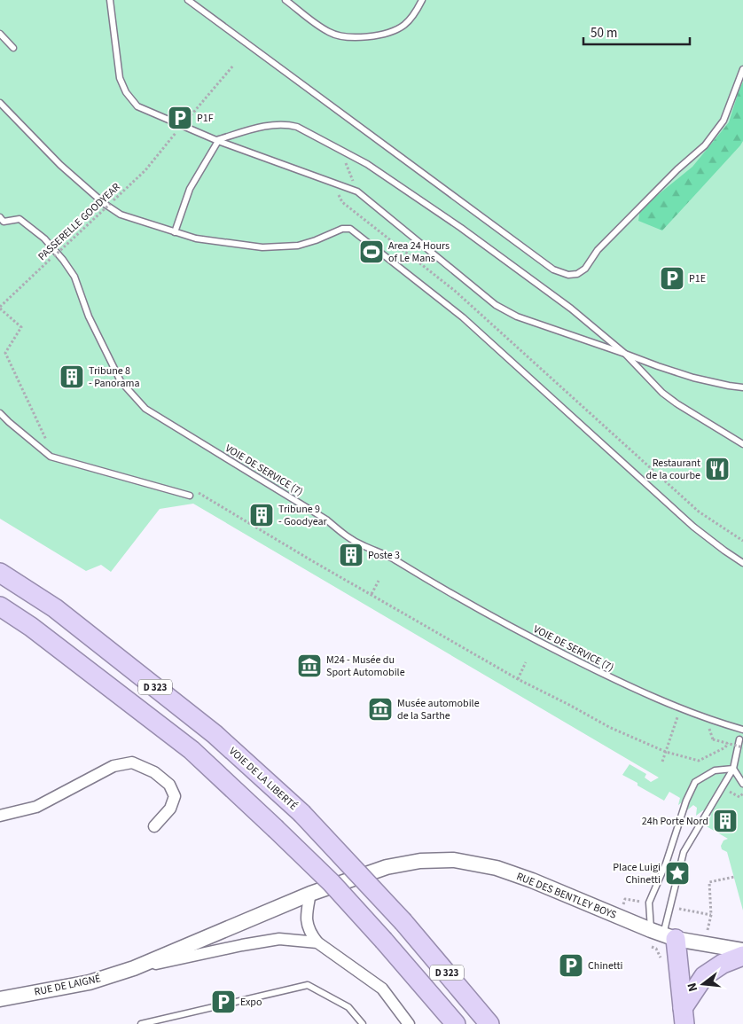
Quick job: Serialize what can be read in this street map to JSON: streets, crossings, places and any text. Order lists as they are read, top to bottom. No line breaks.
{"streets":{"highway":["D 323","VOIE DE LA LIBERTÉ"],"street":["RUE DES BENTLEY BOYS","RUE DE LAIGNÉ"],"lane":["VOIE DE SERVICE (7)"],"path":["PASSERELLE GOODYEAR"]},"crossings":[["RUE DES BENTLEY BOYS","RUE DE LAIGNÉ"]],"places":{"parking":["P1F","P1E","Chinetti","Expo"],"sports":["Area 24 Hours of Le Mans"],"building":["Tribune 8 - Panorama","Tribune 9 - Goodyear","Poste 3","24h Porte Nord"],"restaurant":["Restaurant de la courbe"],"museum":["M24 - Musée du Sport Automobile","Musée automobile de la Sarthe"],"place":["Place Luigi Chinetti"]},"scale_bar":"50 m","north":"left"}
